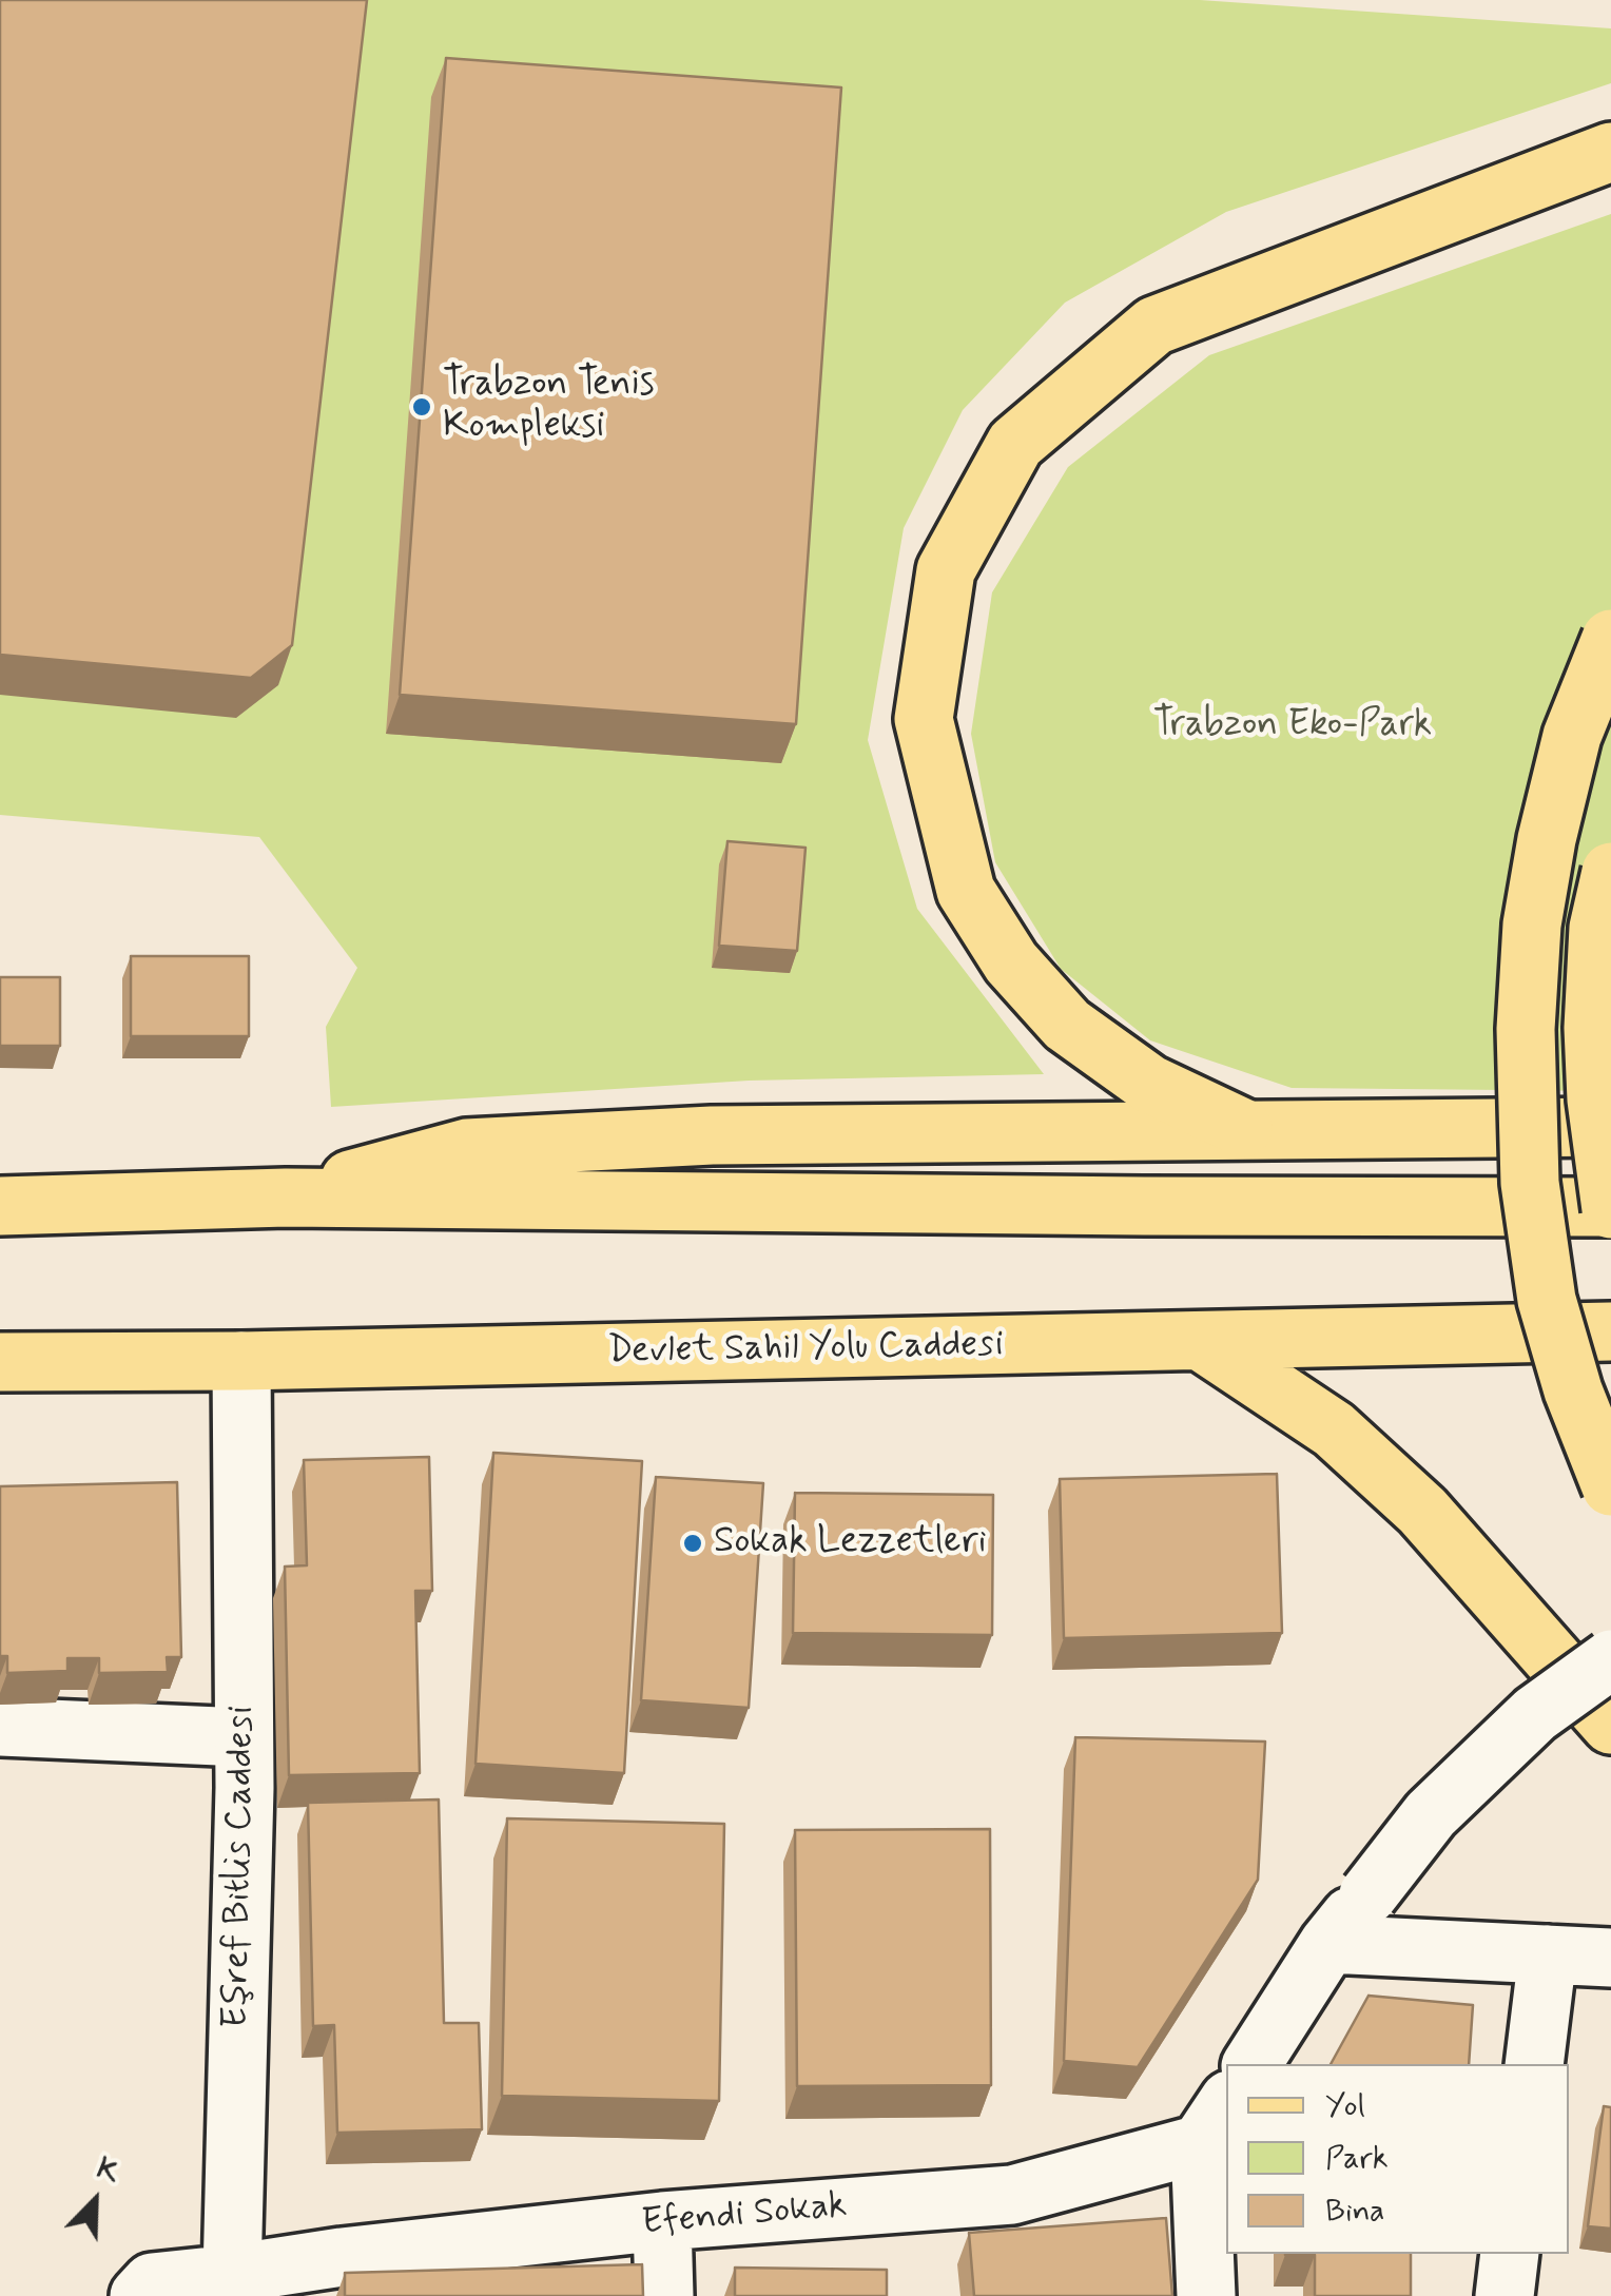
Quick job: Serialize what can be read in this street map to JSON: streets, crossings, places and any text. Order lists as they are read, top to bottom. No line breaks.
{"streets":{"main road":["Devlet Sahil Yolu Caddesi"],"street":["Eşref Bitlis Caddesi","Efendi Sokak"]},"crossings":[["Devlet Sahil Yolu Caddesi","Eşref Bitlis Caddesi"],["Eşref Bitlis Caddesi","Efendi Sokak"]],"parks":["Trabzon Eko-Park"],"places":["Trabzon Tenis Kompleksi","Sokak Lezzetleri"],"legend":["Yol","Park","Bina"],"north":"top right"}
